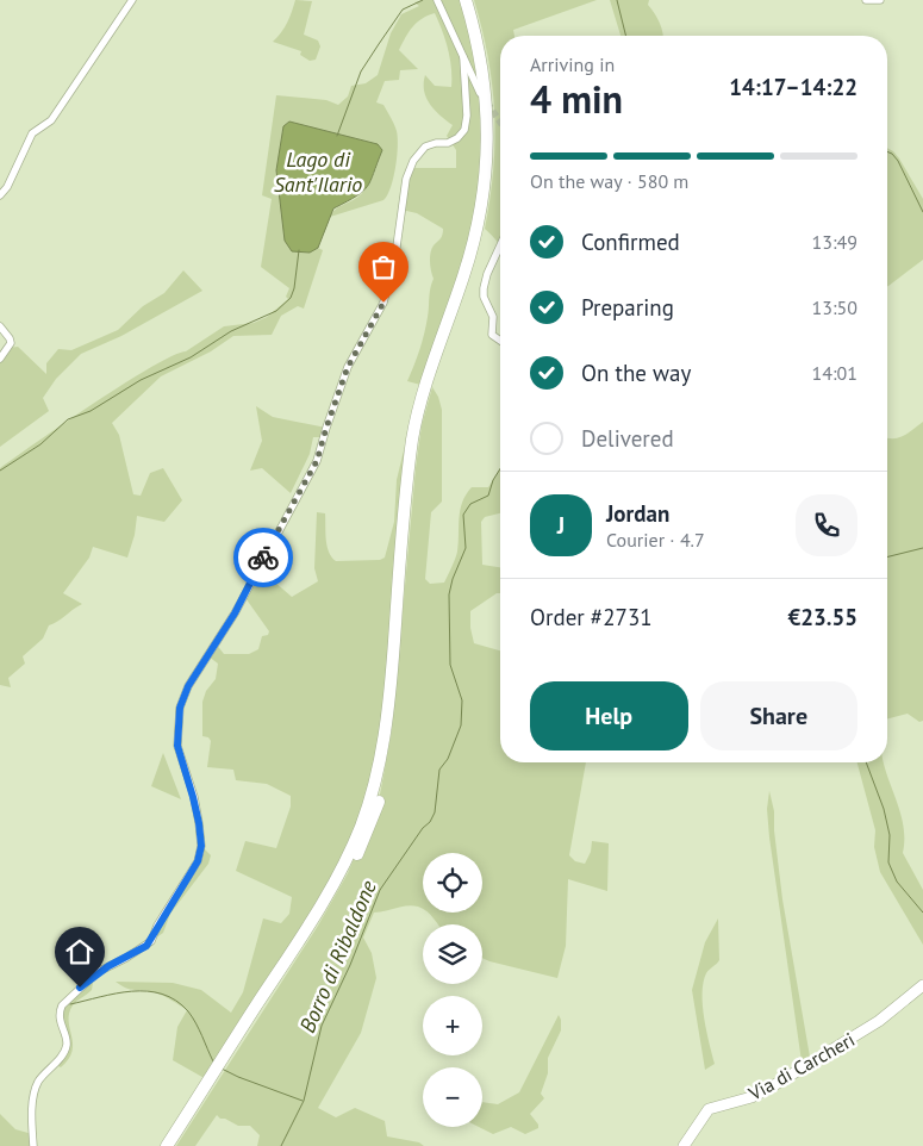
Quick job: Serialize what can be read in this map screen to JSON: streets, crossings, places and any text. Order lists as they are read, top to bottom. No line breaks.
{"streets":{"street":["Via di Carcheri"]},"water":["Lago di Sant'Ilario","Borro di Ribaldone"],"page":{"heading":["4 min","Arriving in","14:17–14:22"],"panel":["Jordan","Courier · 4.7","Order #2731","€23.55"],"bar":"On the way · 580 m","list":[["Confirmed","13:49"],["Preparing","13:50"],["On the way","14:01"],"Delivered"],"round":"J","buttons":["Help","Share"],"map_buttons":["+","−"]}}
